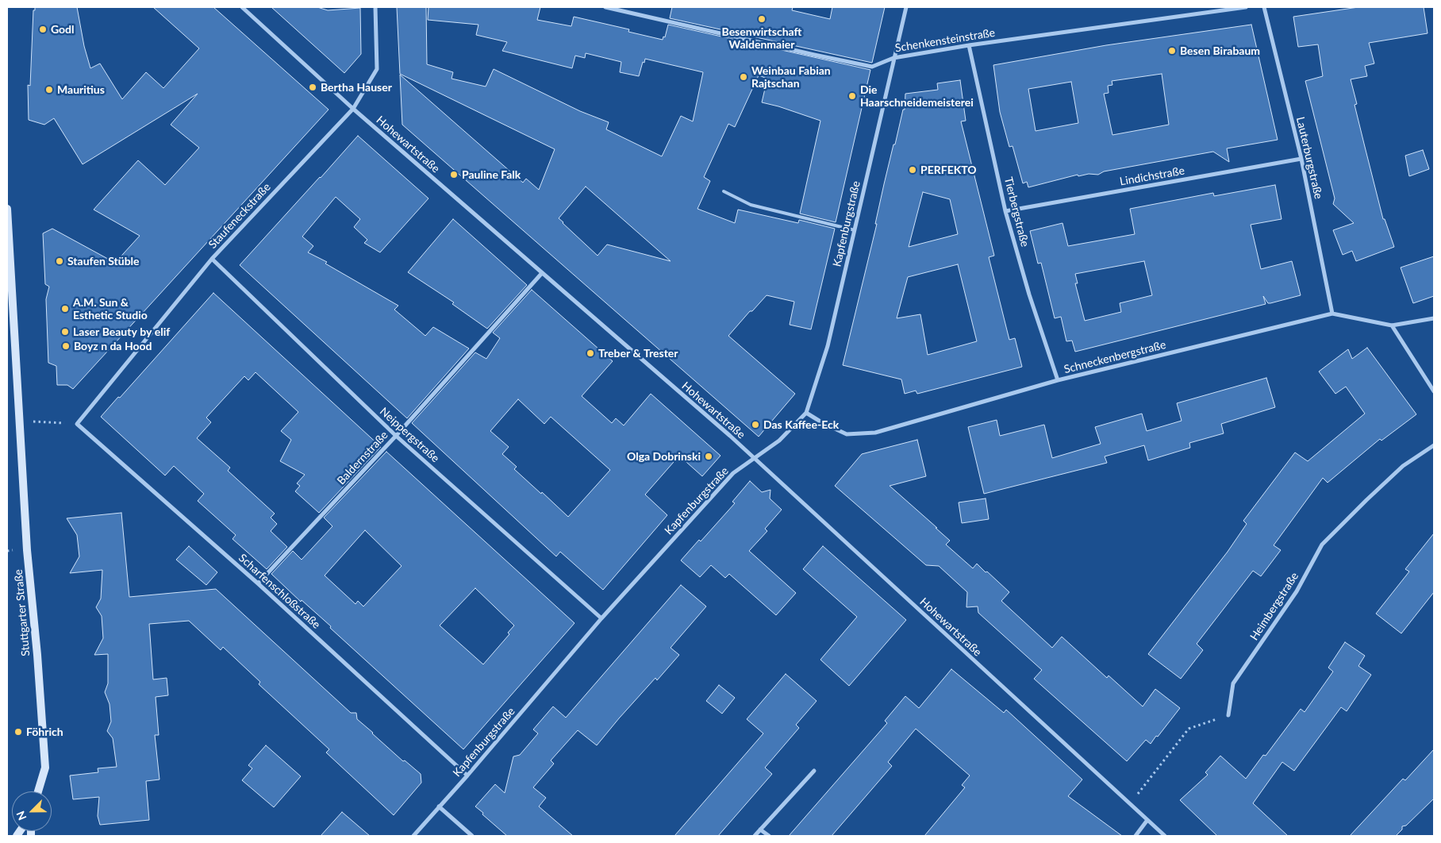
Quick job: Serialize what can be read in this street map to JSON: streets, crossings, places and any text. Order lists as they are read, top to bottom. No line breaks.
{"streets":{"main road":["Stuttgarter Straße"],"street":["Schenkensteinstraße","Hohewartstraße","Lauterburgstraße","Lindichstraße","Tierbergstraße","Staufeneckstraße","Kapfenburgstraße","Schneckenbergstraße","Neippergstraße","Baldernstraße","Scharfenschloßstraße","Heimbergstraße"]},"crossings":[["Schenkensteinstraße","Tierbergstraße"],["Schenkensteinstraße","Kapfenburgstraße"],["Hohewartstraße","Staufeneckstraße"],["Hohewartstraße","Kapfenburgstraße"],["Hohewartstraße","Baldernstraße"],["Lauterburgstraße","Lindichstraße"],["Lauterburgstraße","Schneckenbergstraße"],["Lindichstraße","Tierbergstraße"],["Tierbergstraße","Schneckenbergstraße"],["Staufeneckstraße","Neippergstraße"],["Staufeneckstraße","Scharfenschloßstraße"],["Kapfenburgstraße","Schneckenbergstraße"],["Kapfenburgstraße","Neippergstraße"],["Kapfenburgstraße","Scharfenschloßstraße"],["Neippergstraße","Baldernstraße"],["Baldernstraße","Scharfenschloßstraße"]],"places":["Besenwirtschaft Waldenmaier","Godl","Besen Birabaum","Weinbau Fabian Rajtschan","Bertha Hauser","Mauritius","Die Haarschneidemeisterei","PERFEKTO","Pauline Falk","Staufen Stüble","A.M. Sun & Esthetic Studio","Laser Beauty by elif","Boyz n da Hood","Treber & Trester","Das Kaffee-Eck","Olga Dobrinski","Föhrich"],"north":"bottom left"}
